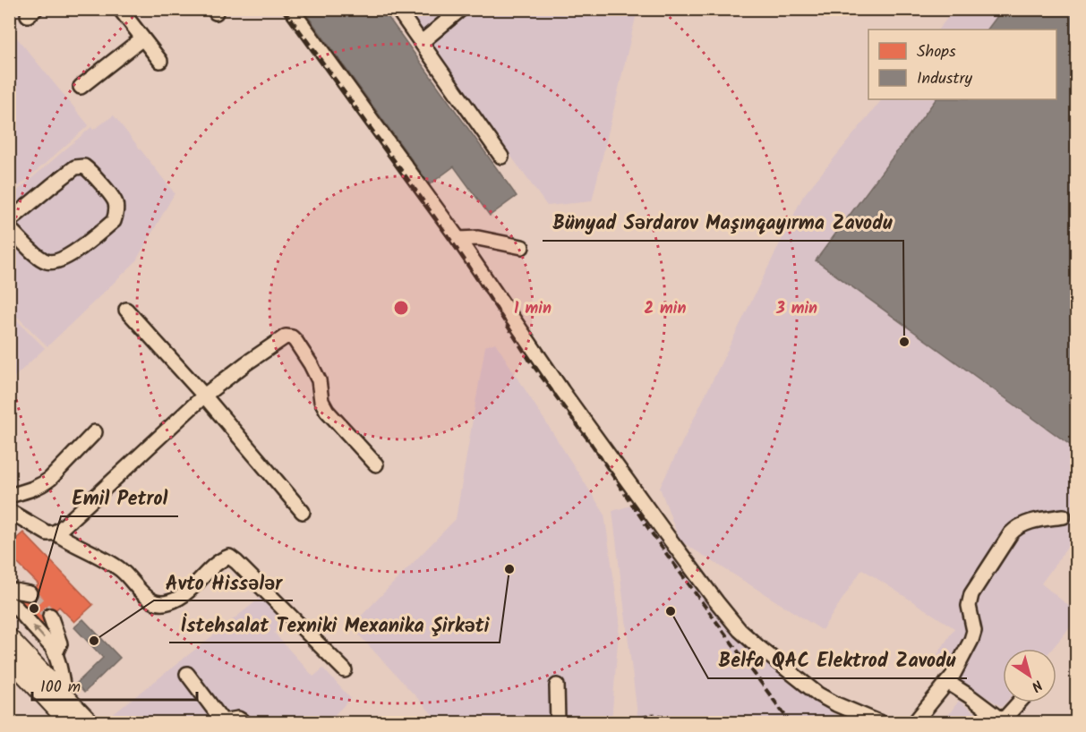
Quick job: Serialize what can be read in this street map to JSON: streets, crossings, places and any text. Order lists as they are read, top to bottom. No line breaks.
{"places":["Bünyad Sərdarov Maşınqayırma Zavodu","İstehsalat Texniki Mexanika Şirkəti","Emil Petrol","Belfa QAC Elektrod Zavodu","Avto Hissələr"],"legend":["Shops","Industry"],"scale_bar":"100 m","north":"bottom right","rings":["1 min","2 min","3 min"]}
